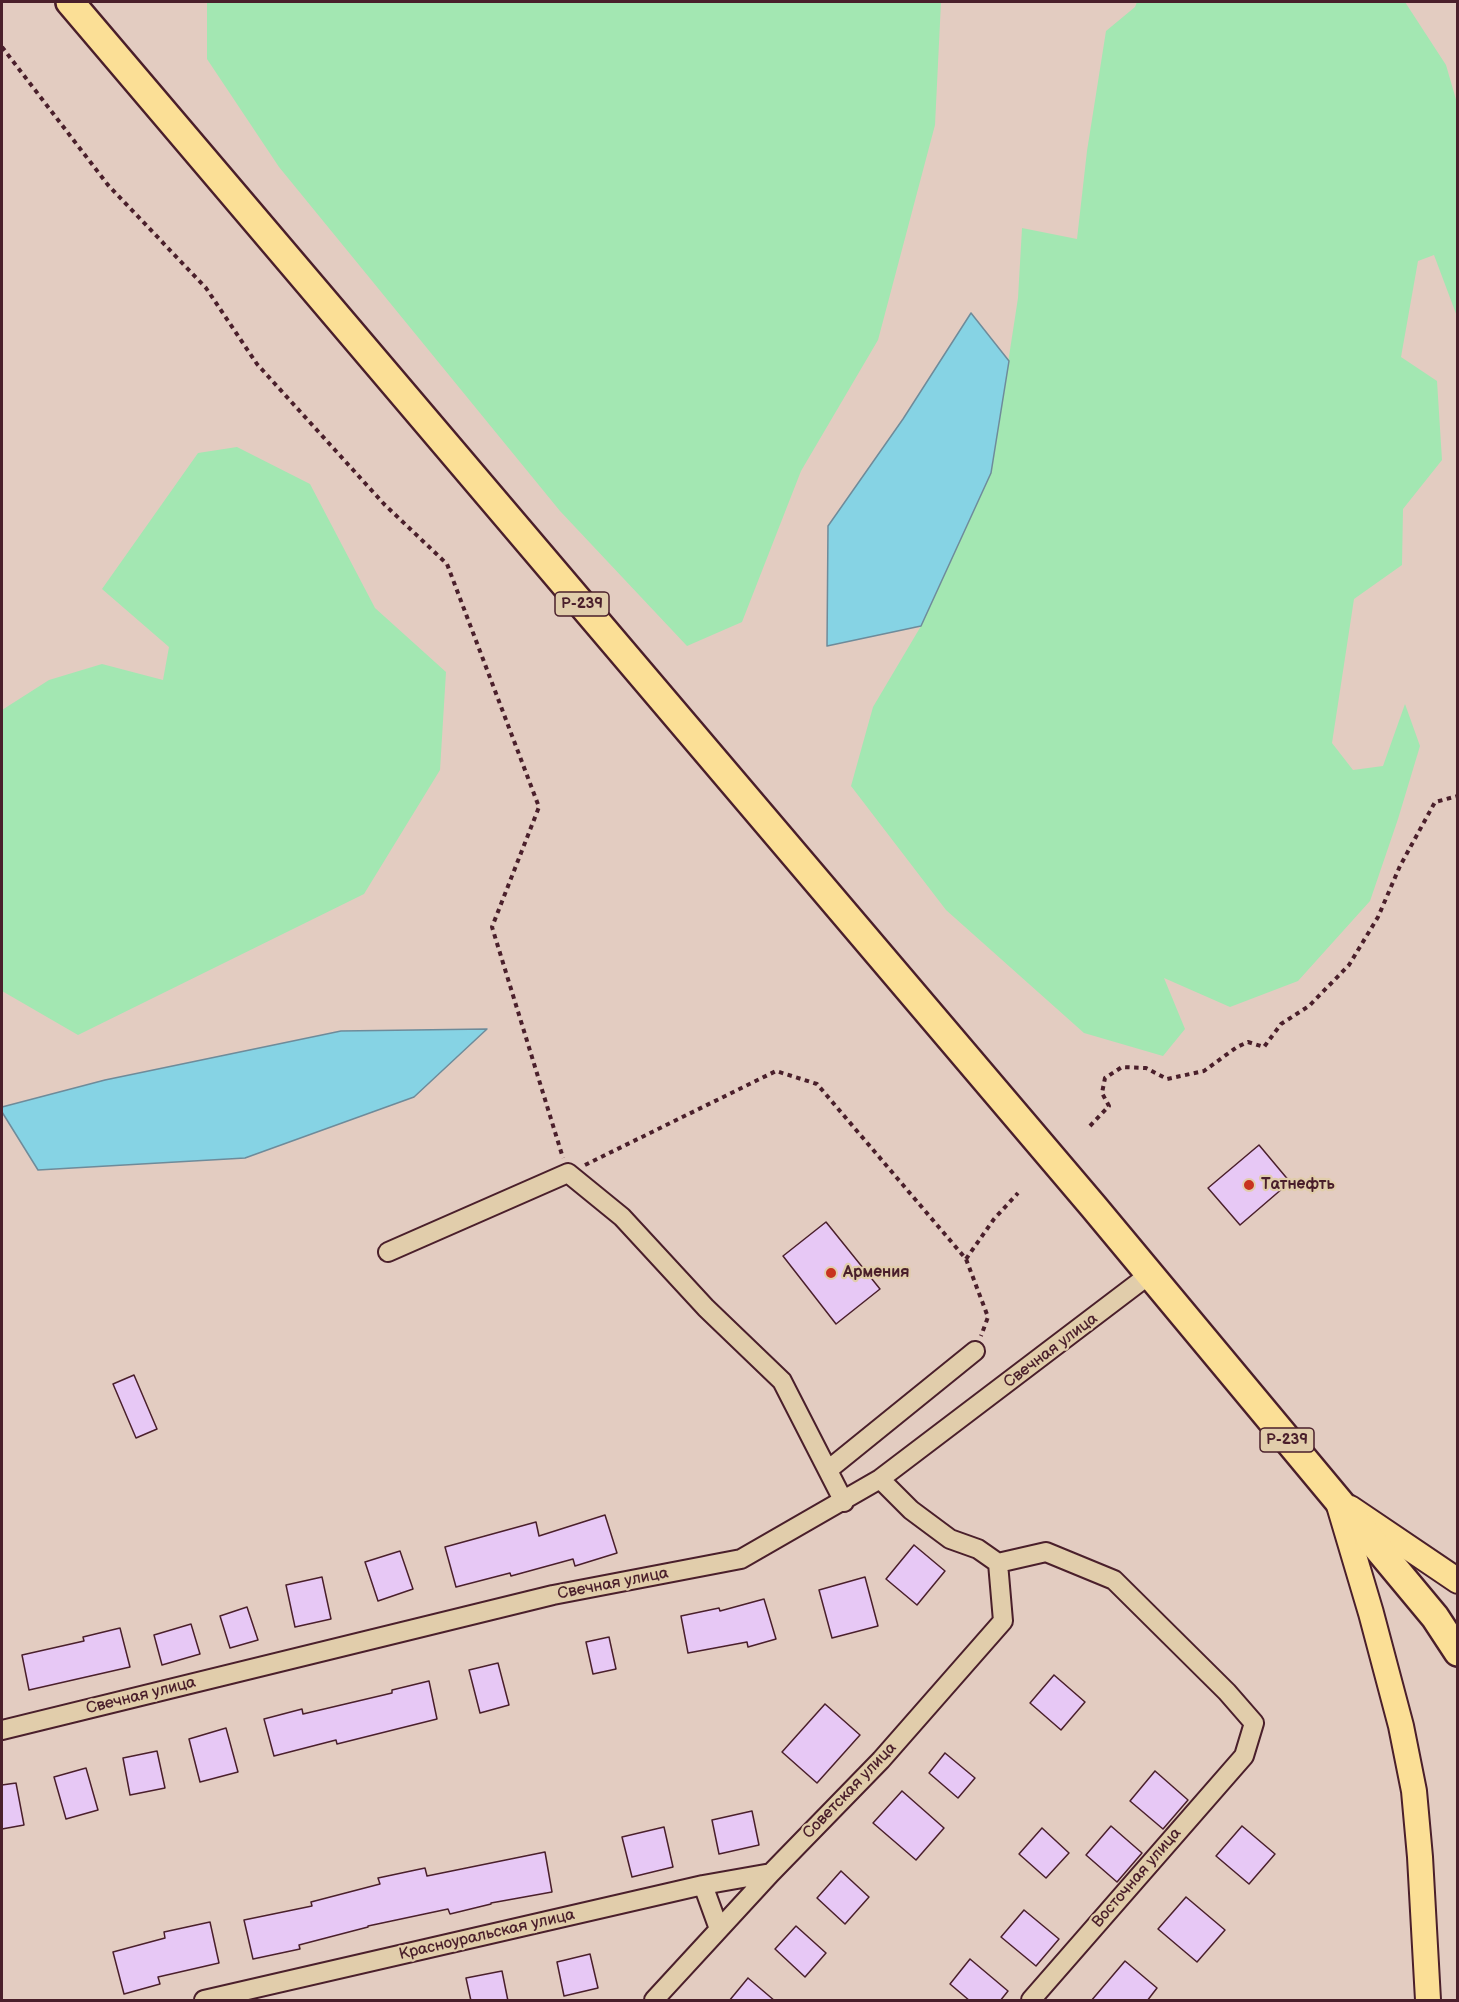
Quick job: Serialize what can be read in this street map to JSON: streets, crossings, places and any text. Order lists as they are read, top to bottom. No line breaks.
{"streets":{"highway":["Р-239"],"street":["Свечная улица","Советская улица","Восточная улица","Красноуральская улица"]},"crossings":[["Р-239","Свечная улица"],["Советская улица","Восточная улица"],["Советская улица","Красноуральская улица"]],"places":["Татнефть","Армения"]}
